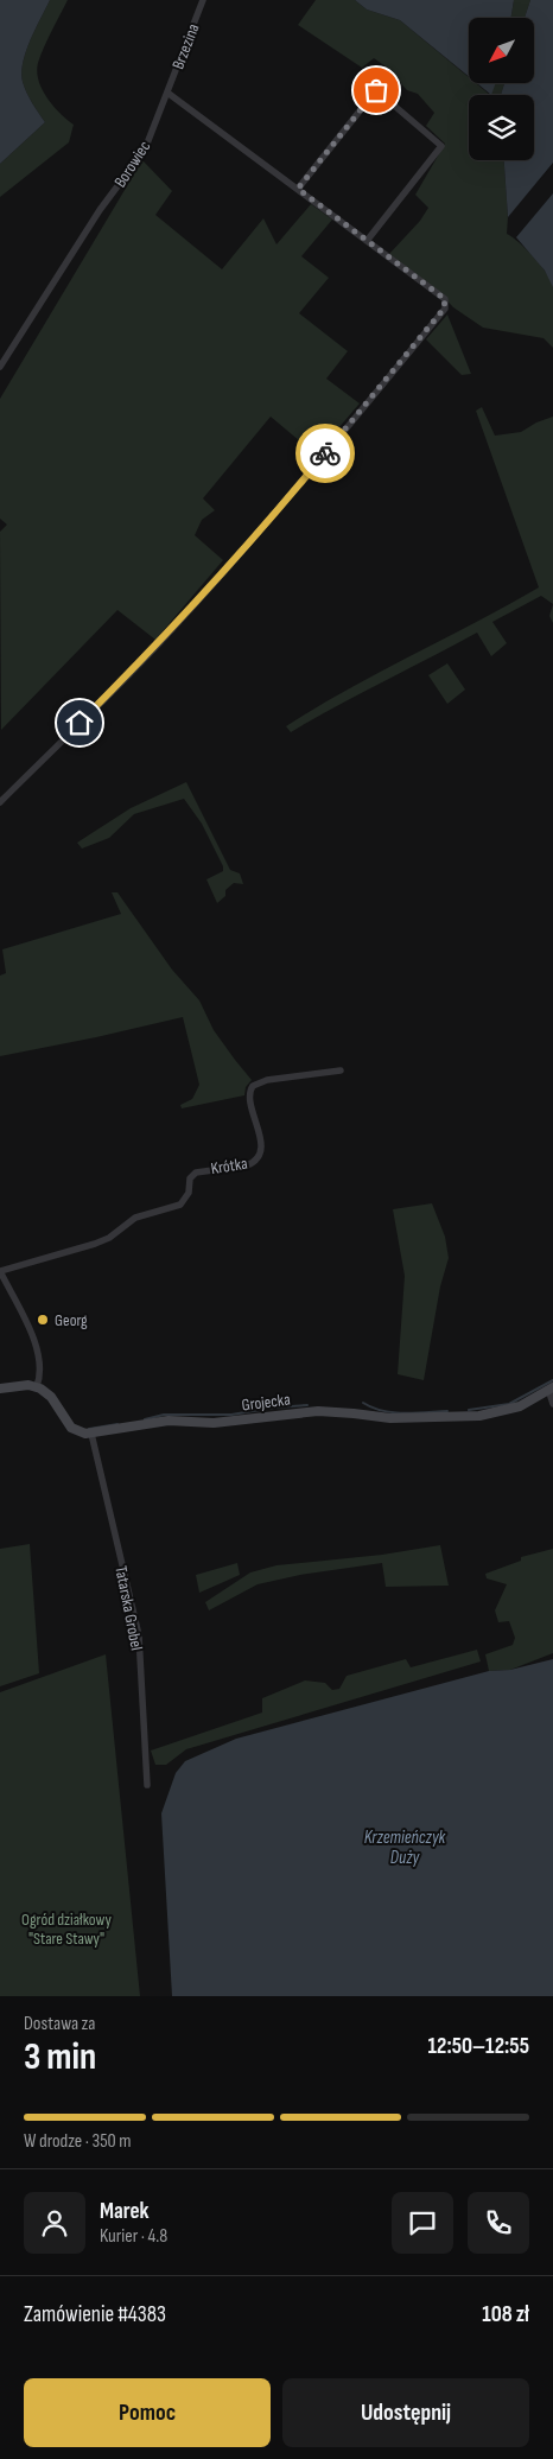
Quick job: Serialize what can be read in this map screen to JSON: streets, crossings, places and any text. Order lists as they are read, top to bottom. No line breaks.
{"streets":{"street":["Brzezina","Borowiec","Krótka","Grojecka","Tatarska Grobel"]},"crossings":[["Brzezina","Borowiec"],["Grojecka","Tatarska Grobel"]],"water":["Krzemieńczyk Duży"],"parks":["Ogród działkowy \"Stare Stawy\""],"places":["Georg"],"north":"bottom left","page":{"heading":["3 min","Dostawa za","12:50–12:55"],"panel":["Marek","Kurier · 4.8","Zamówienie #4383","108 zł"],"bar":"W drodze · 350 m","buttons":["Pomoc","Udostępnij"]}}
